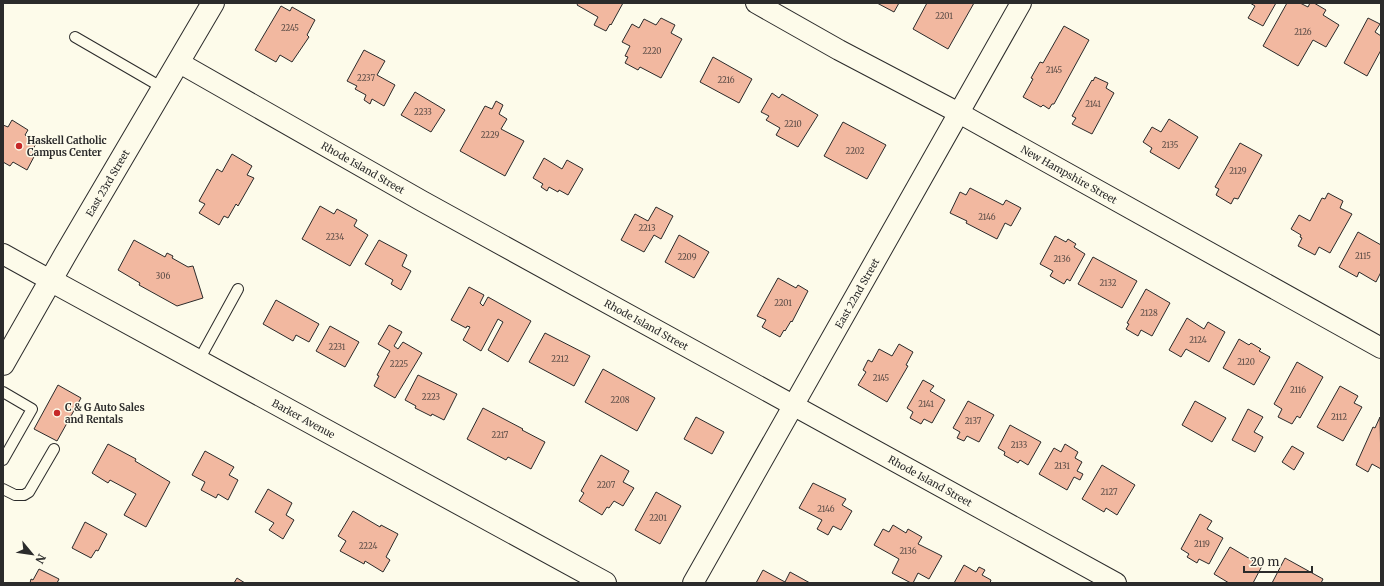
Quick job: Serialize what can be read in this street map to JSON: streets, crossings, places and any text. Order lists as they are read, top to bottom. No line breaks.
{"streets":{"street":["Rhode Island Street","New Hampshire Street","East 23rd Street","East 22nd Street","Barker Avenue"]},"crossings":[["Rhode Island Street","East 23rd Street"],["Rhode Island Street","East 22nd Street"],["New Hampshire Street","East 22nd Street"],["East 23rd Street","Barker Avenue"]],"places":["Haskell Catholic Campus Center","C & G Auto Sales and Rentals"],"house_numbers":["2201","2245","2126","2220","2145","2237","2216","2141","2233","2210","2229","2135","2202","2129","2146","2213","2234","2115","2209","2136","306","2132","2201","2128","2124","2231","2212","2120","2225","2145","2116","2223","2208","2141","2112","2137","2217","2133","2131","2207","2127","2146","2201","2119","2224","2136"],"scale_bar":"20 m","north":"bottom right"}
